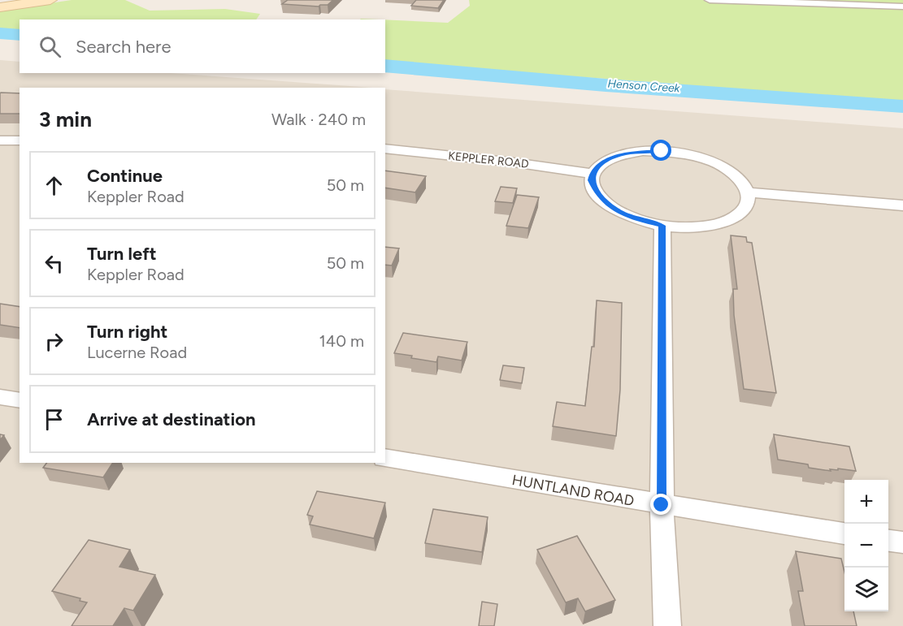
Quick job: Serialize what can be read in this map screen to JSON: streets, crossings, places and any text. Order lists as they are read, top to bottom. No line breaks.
{"streets":{"street":["KEPPLER ROAD","HUNTLAND ROAD"]},"water":["Henson Creek"],"page":{"search":"Search here","heading":["3 min","Walk · 240 m"],"list":[["Continue","Keppler Road","50 m"],["Turn left","Keppler Road","50 m"],["Turn right","Lucerne Road","140 m"],"Arrive at destination"],"map_buttons":["+","−"]}}
